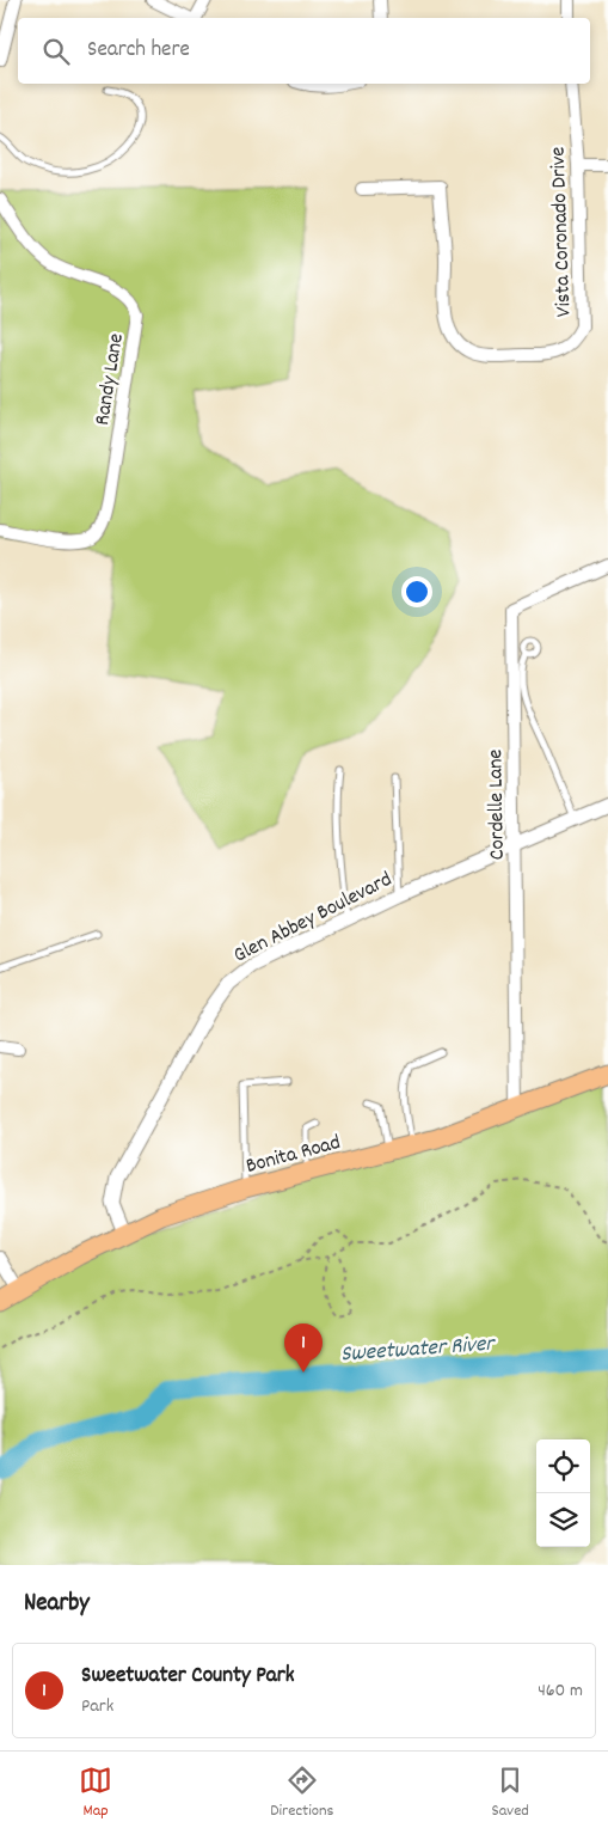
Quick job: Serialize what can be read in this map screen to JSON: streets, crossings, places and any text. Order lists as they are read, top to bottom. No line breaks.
{"streets":{"main road":["Bonita Road"],"street":["Vista Coronado Drive","Randy Lane","Cordelle Lane","Glen Abbey Boulevard"]},"crossings":[["Cordelle Lane","Glen Abbey Boulevard"],["Cordelle Lane","Bonita Road"],["Glen Abbey Boulevard","Bonita Road"]],"water":["Sweetwater River"],"page":{"search":"Search here","pins":"1","heading":"Nearby","list":[{"mark":"1","name":"Sweetwater County Park","note":"Park","value":"460 m"}],"nav":["Map","Directions","Saved"]}}
